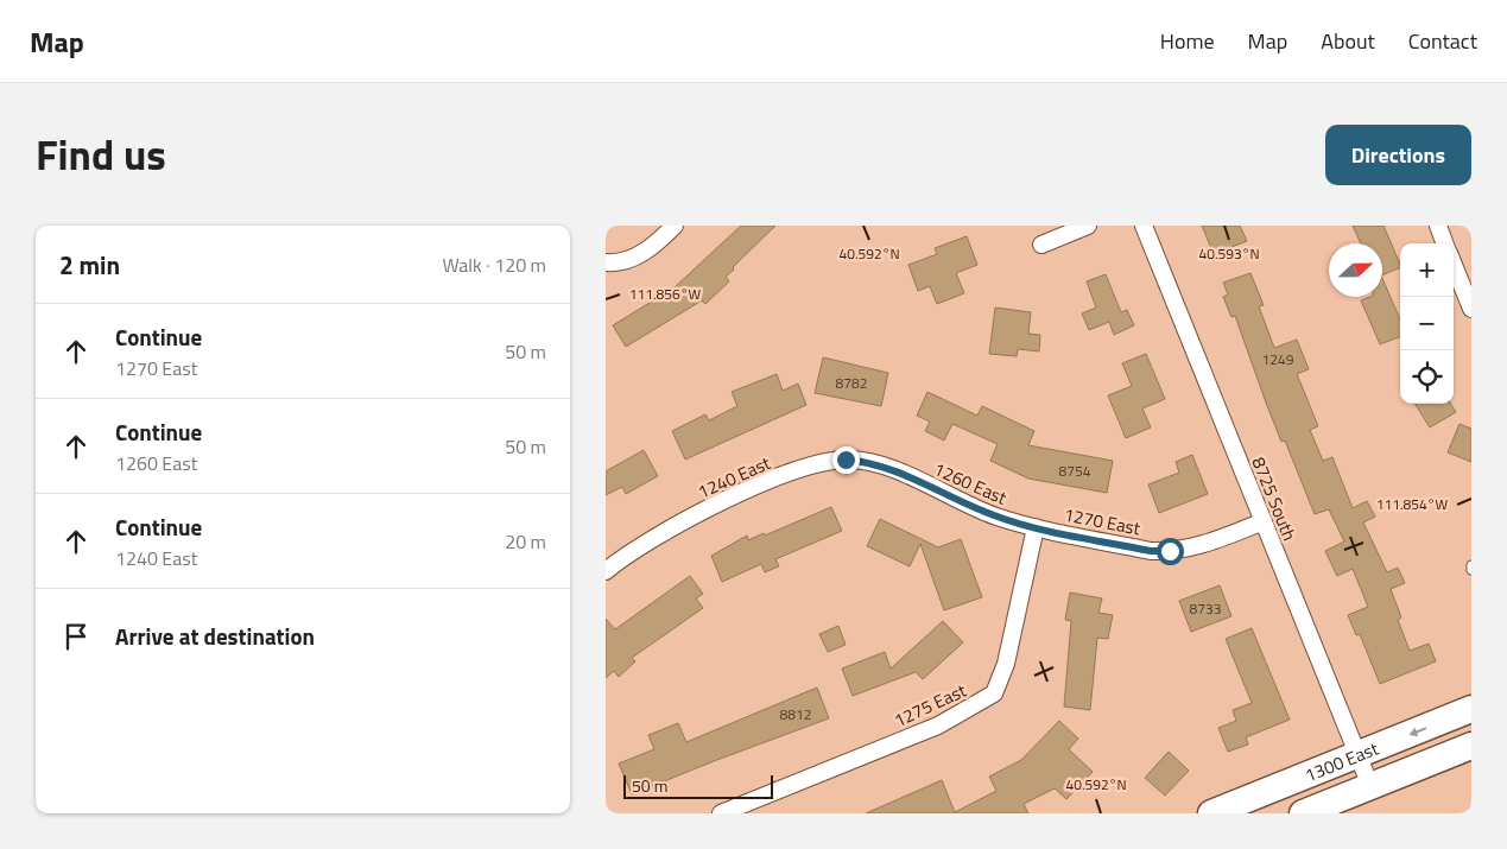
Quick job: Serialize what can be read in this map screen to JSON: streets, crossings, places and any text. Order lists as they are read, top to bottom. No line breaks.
{"streets":{"main road":["1300 East"],"street":["1240 East","1260 East","8725 South","1270 East","1275 East"]},"crossings":[["1240 East","1260 East"],["1260 East","1270 East"],["1260 East","1275 East"],["8725 South","1270 East"],["8725 South","1300 East"],["1270 East","1275 East"]],"house_numbers":["1249","8782","8754","8733","8812"],"scale_bar":"50 m","north":"right","page":{"header":"Map","nav":["Home","Map","About","Contact"],"title":"Find us","buttons":"Directions","heading":["2 min","Walk · 120 m"],"map_buttons":["+","−"],"list":[["Continue","1270 East","50 m"],["Continue","1260 East","50 m"],["Continue","1240 East","20 m"],"Arrive at destination"],"scale":"50 m"},"coordinates":["40.592°N","40.593°N","111.856°W","111.854°W"]}
